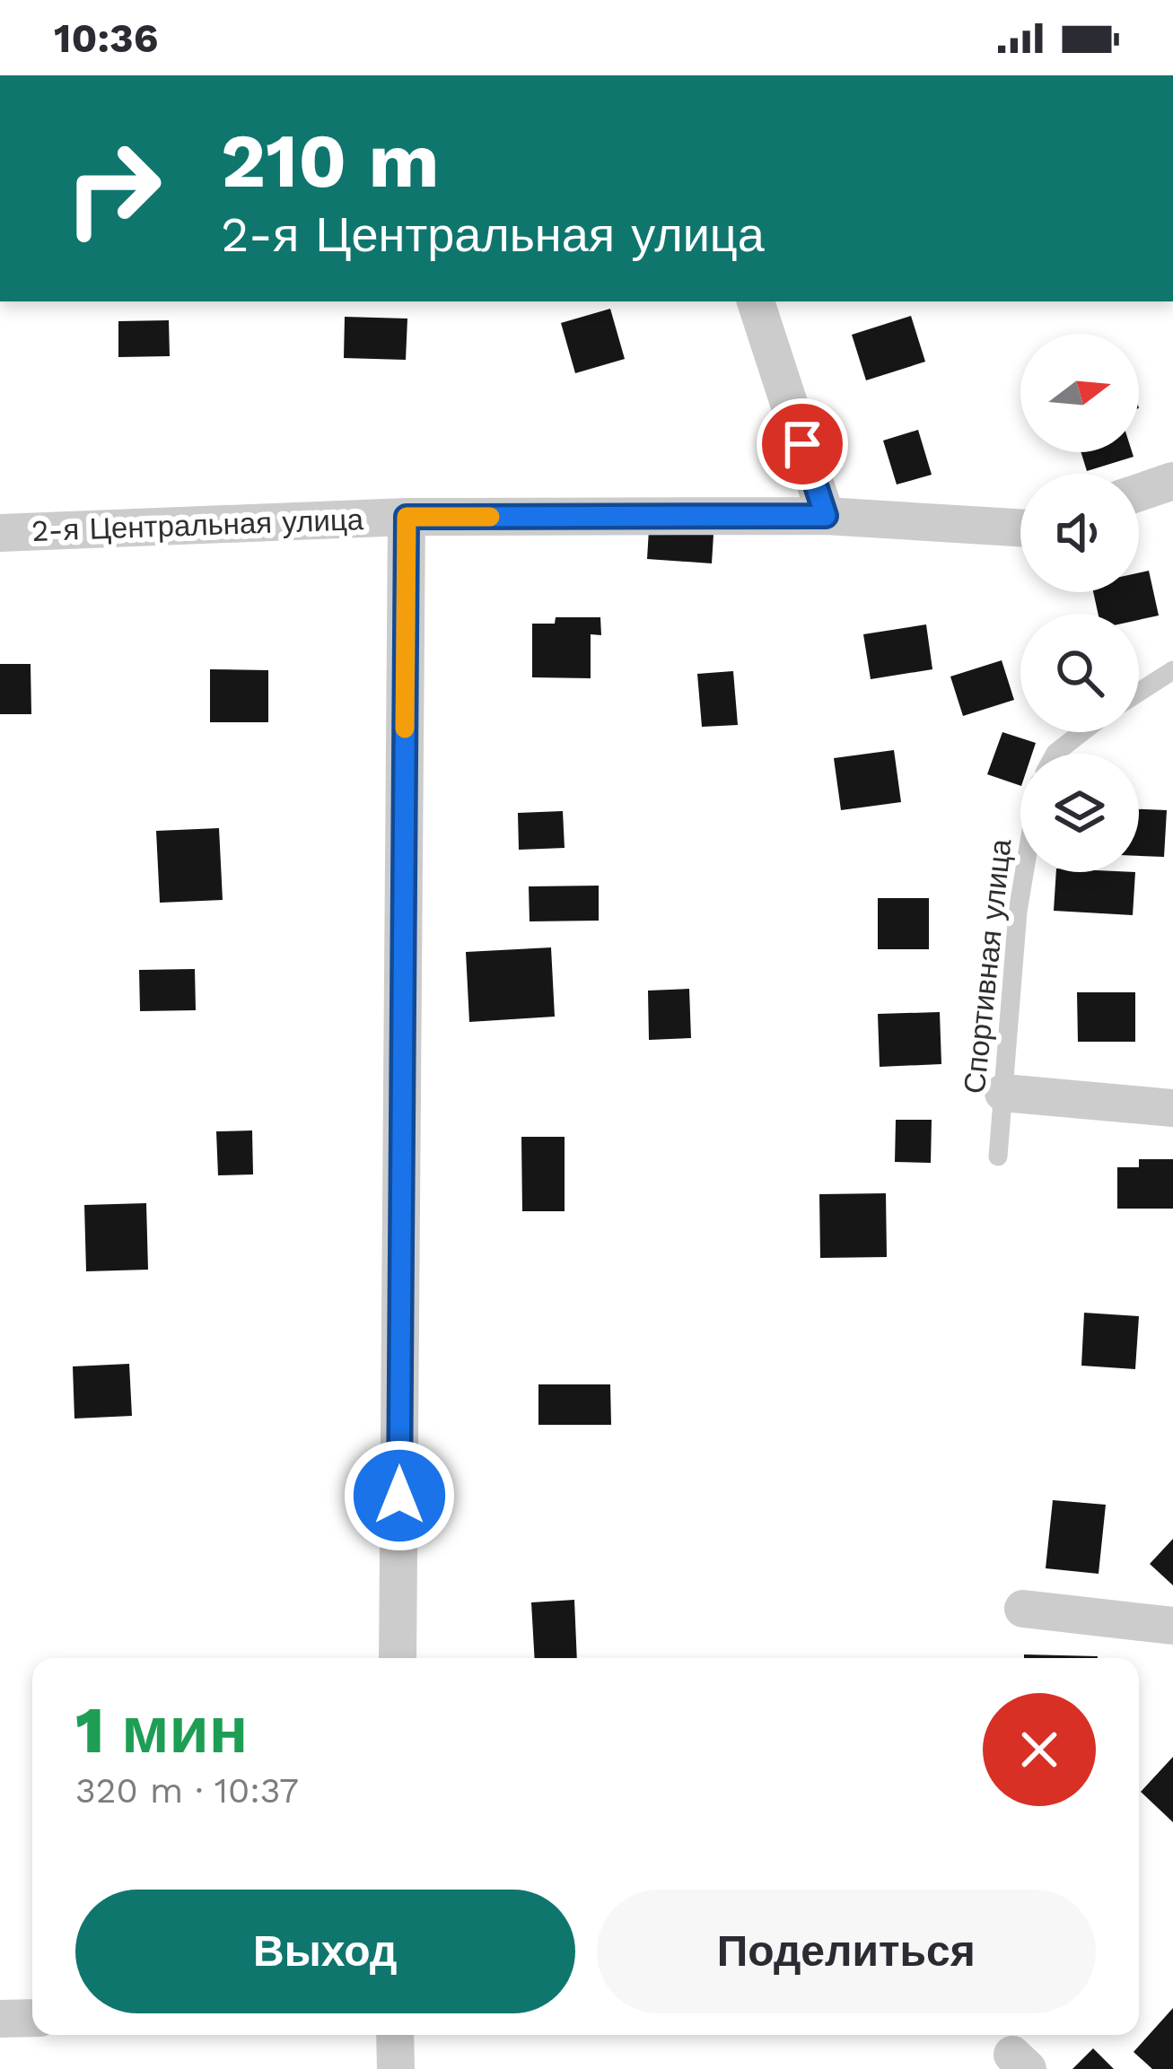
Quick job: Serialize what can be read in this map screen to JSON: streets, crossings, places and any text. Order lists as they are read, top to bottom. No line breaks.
{"streets":{"street":["2-я Центральная улица"],"lane":["Спортивная улица"]},"north":"right","page":{"status":"10:36","turn":["210 m","2-я Центральная улица"],"heading":["1 мин","320 m · 10:37"],"buttons":["Выход","Поделиться"]}}
